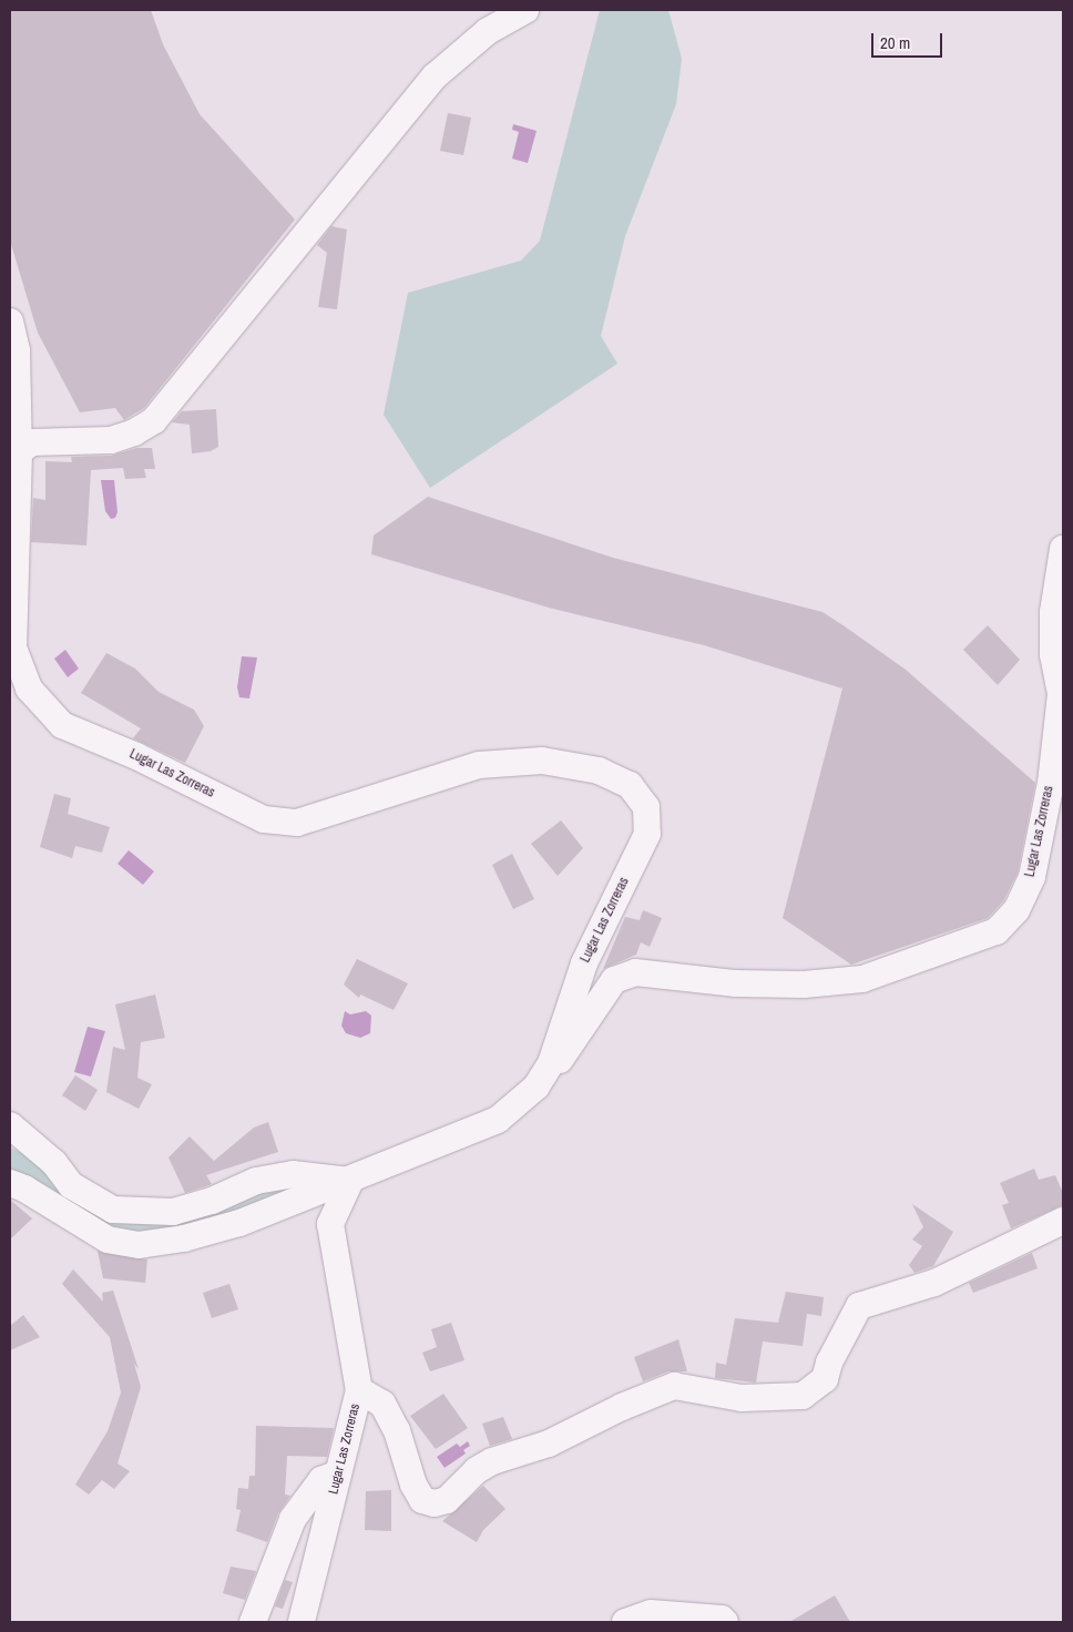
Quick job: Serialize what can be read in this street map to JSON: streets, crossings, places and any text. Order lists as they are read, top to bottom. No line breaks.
{"streets":{"street":["Lugar Las Zorreras"]},"scale_bar":"20 m"}
